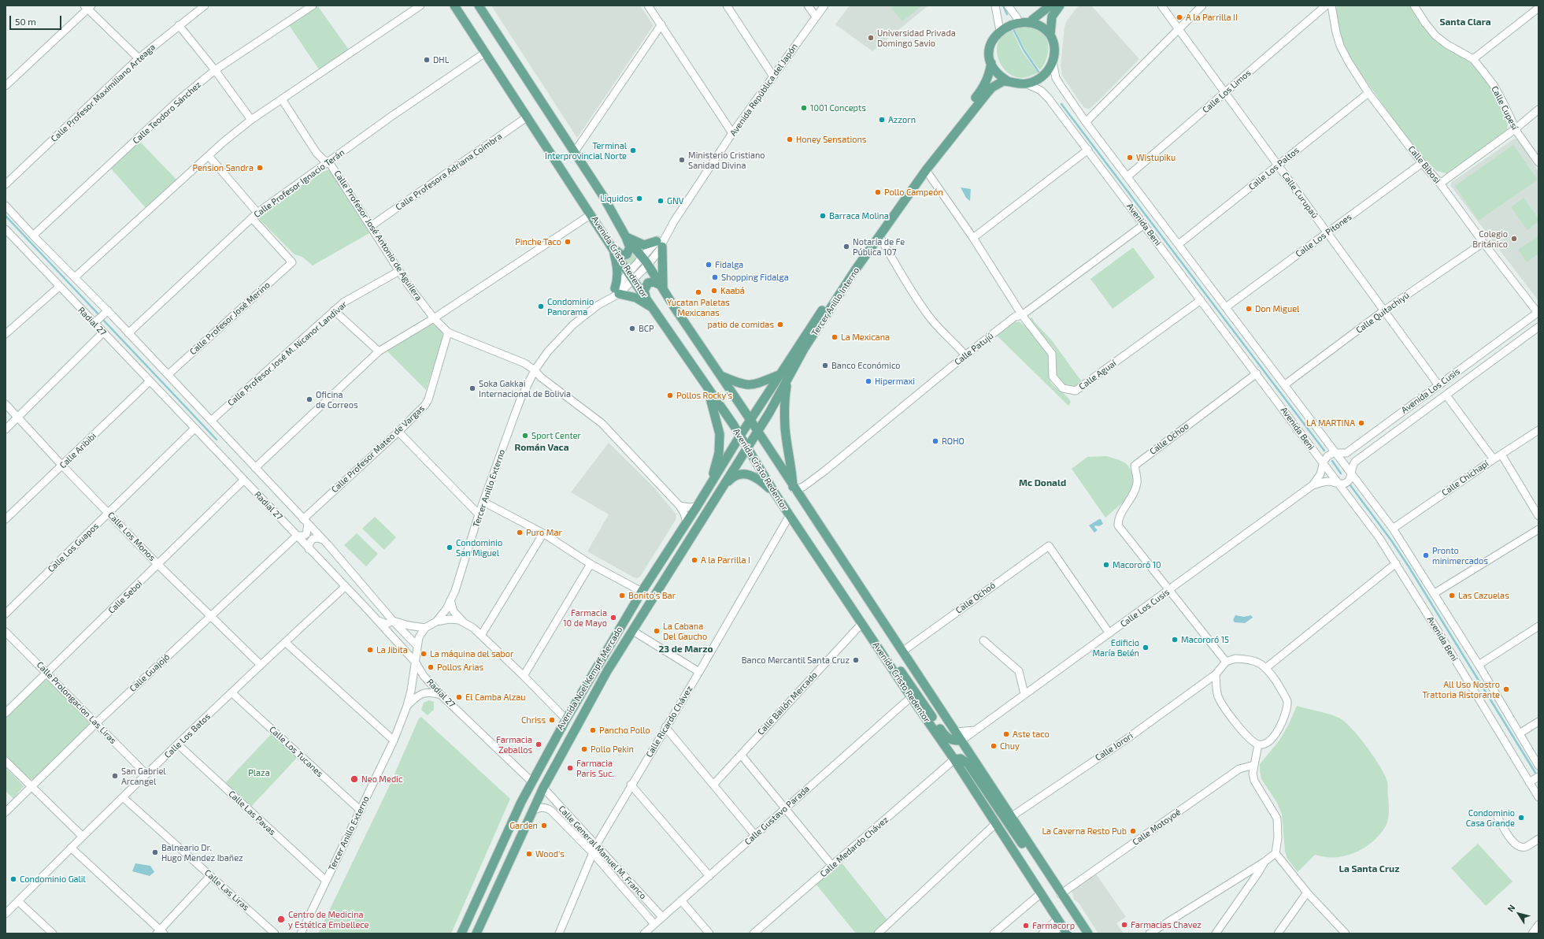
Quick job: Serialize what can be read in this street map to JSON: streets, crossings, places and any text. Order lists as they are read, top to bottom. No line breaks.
{"streets":{"main road":["Avenida Cristo Redentor","Tercer Anillo Interno","Avenida Noel Kempff Mercado"],"street":["Avenida República del Japón","Calle Los Limos","Calle Profesor Maximiliano Arteaga","Calle Cupesí","Calle Teodoro Sánchez","Calle Bibosi","Calle Los Paltos","Calle Profesora Adriana Coímbra","Calle Profesor Ignacio Terán","Calle Curupaú","Avenida Beni","Calle Profesor José Antonio de Aguilera","Calle Los Pitones","Calle Quitachiyú","Calle Profesor José Merino","Radial 27","Calle Patujú","Calle Profesor José M. Nicanor Landívar","Calle Aguaí","Avenida Los Cusis","Calle Ochoo","Calle Profesor Mateo de Vargas","Calle Aribibi","Calle Chichapí","Tercer Anillo Externo","Calle Los Monos","Calle Los Guapos","Calle Seboi","Calle Ochoó","Calle Los Cusis","Calle Guajojó","Calle Prolongacion Las Liras","Calle Bailón Mercado","Calle Ricardo Chávez","Calle Los Batos","Calle Jorori","Calle Los Tucanes","Calle Las Pavas","Calle Gustavo Parada","Calle Motoyoé","Calle Medardo Chávez","Calle General Manuel M. Franco","Calle Las Liras"]},"crossings":[["Avenida República del Japón","Tercer Anillo Externo"],["Calle Los Limos","Calle Curupaú"],["Calle Los Limos","Avenida Beni"],["Calle Teodoro Sánchez","Radial 27"],["Calle Bibosi","Calle Los Paltos"],["Calle Bibosi","Calle Los Pitones"],["Calle Bibosi","Calle Quitachiyú"],["Calle Bibosi","Avenida Los Cusis"],["Calle Los Paltos","Calle Curupaú"],["Calle Los Paltos","Avenida Beni"],["Calle Profesora Adriana Coímbra","Calle Profesor José Antonio de Aguilera"],["Calle Profesora Adriana Coímbra","Avenida Cristo Redentor"],["Calle Profesor Ignacio Terán","Calle Profesor José Antonio de Aguilera"],["Calle Profesor Ignacio Terán","Avenida Cristo Redentor"],["Calle Profesor Ignacio Terán","Calle Profesor José Merino"],["Calle Profesor Ignacio Terán","Radial 27"],["Calle Curupaú","Calle Los Pitones"],["Calle Curupaú","Calle Quitachiyú"],["Calle Curupaú","Avenida Los Cusis"],["Avenida Beni","Calle Los Pitones"],["Avenida Beni","Tercer Anillo Interno"],["Avenida Beni","Calle Quitachiyú"],["Avenida Beni","Calle Patujú"],["Avenida Beni","Calle Aguaí"],["Avenida Beni","Avenida Los Cusis"],["Avenida Beni","Calle Ochoo"],["Avenida Beni","Calle Chichapí"],["Avenida Beni","Calle Los Cusis"],["Calle Profesor José Antonio de Aguilera","Calle Profesor José M. Nicanor Landívar"],["Calle Profesor José Antonio de Aguilera","Calle Profesor Mateo de Vargas"],["Calle Profesor José Antonio de Aguilera","Tercer Anillo Externo"],["Calle Profesor José Antonio de Aguilera","Avenida Noel Kempff Mercado"],["Avenida Cristo Redentor","Tercer Anillo Interno"],["Avenida Cristo Redentor","Calle Patujú"],["Avenida Cristo Redentor","Tercer Anillo Externo"],["Avenida Cristo Redentor","Calle Ochoó"],["Avenida Cristo Redentor","Calle Los Cusis"],["Avenida Cristo Redentor","Avenida Noel Kempff Mercado"],["Avenida Cristo Redentor","Calle Bailón Mercado"],["Avenida Cristo Redentor","Calle Ricardo Chávez"],["Avenida Cristo Redentor","Calle Jorori"],["Avenida Cristo Redentor","Calle Gustavo Parada"],["Avenida Cristo Redentor","Calle Motoyoé"],["Avenida Cristo Redentor","Calle Medardo Chávez"],["Tercer Anillo Interno","Calle Aguaí"],["Tercer Anillo Interno","Avenida Noel Kempff Mercado"],["Calle Profesor José Merino","Radial 27"],["Radial 27","Calle Profesor José M. Nicanor Landívar"],["Radial 27","Calle Profesor Mateo de Vargas"],["Radial 27","Calle Aribibi"],["Radial 27","Tercer Anillo Externo"],["Radial 27","Calle Los Guapos"],["Radial 27","Calle Seboi"],["Radial 27","Calle Guajojó"],["Radial 27","Avenida Noel Kempff Mercado"],["Radial 27","Calle Los Batos"],["Calle Patujú","Calle Aguaí"],["Avenida Los Cusis","Calle Los Cusis"],["Calle Ochoo","Calle Los Cusis"],["Calle Profesor Mateo de Vargas","Calle Guajojó"],["Calle Aribibi","Calle Los Monos"],["Tercer Anillo Externo","Calle Los Tucanes"],["Tercer Anillo Externo","Calle Las Pavas"],["Calle Los Monos","Calle Los Guapos"],["Calle Los Monos","Calle Seboi"],["Calle Los Monos","Calle Guajojó"],["Calle Los Monos","Calle Los Batos"],["Calle Seboi","Calle Prolongacion Las Liras"],["Calle Ochoó","Calle Los Cusis"],["Calle Guajojó","Calle Prolongacion Las Liras"],["Avenida Noel Kempff Mercado","Calle General Manuel M. Franco"],["Calle Prolongacion Las Liras","Calle Los Batos"],["Calle Ricardo Chávez","Calle General Manuel M. Franco"],["Calle Los Batos","Calle Los Tucanes"],["Calle Los Batos","Calle Las Pavas"],["Calle Los Batos","Calle Las Liras"],["Calle Gustavo Parada","Calle General Manuel M. Franco"]],"districts":["Santa Clara","Román Vaca","Mc Donald","23 de Marzo","La Santa Cruz"],"parks":["Plaza"],"places":["A la Parrilla II","Universidad Privada Domingo Savio","DHL","1001 Concepts","Azzorn","Honey Sensations","Terminal Interprovincial Norte","Wistupiku","Ministerio Cristiano Sanidad Divina","Pension Sandra","Pollo Campeón","Liquidos","GNV","Barraca Molina","Colegio Británico","Pinche Taco","Notaria de Fe Pública 107","Fidalga","Shopping Fidalga","Kaabá","Yucatan Paletas Mexicanas","Condominio Panorama","Don Miguel","patio de comidas","BCP","La Mexicana","Banco Económico","Hipermaxi","Soka Gakkai Internacional de Bolivia","Pollos Rocky's","Oficina de Correos","LA MARTINA","Sport Center","ROHO","Puro Mar","Condominio San Miguel","Pronto minimercados","A la Parrilla I","Macororó 10","Bonito's Bar","Las Cazuelas","Farmacia 10 de Mayo","La Cabana Del Gaucho","Macororó 15","Edificio María Belén","La Jibita","La máquina del sabor","Banco Mercantil Santa Cruz","Pollos Arias","All Uso Nostro Trattoria Ristorante","El Camba Alzau","Chriss","Pancho Pollo","Aste taco","Farmacia Zeballos","Chuy","Pollo Pekin","Farmacia Paris Suc.","San Gabriel Arcangel","Neo Medic","Condominio Casa Grande","Garden","La Caverna Resto Pub","Balneario Dr. Hugo Mendez Ibañez","Wood's","Condominio Galil","Centro de Medicina y Estética Embellece","Farmacias Chavez","Farmacorp"],"scale_bar":"50 m","north":"top left"}
